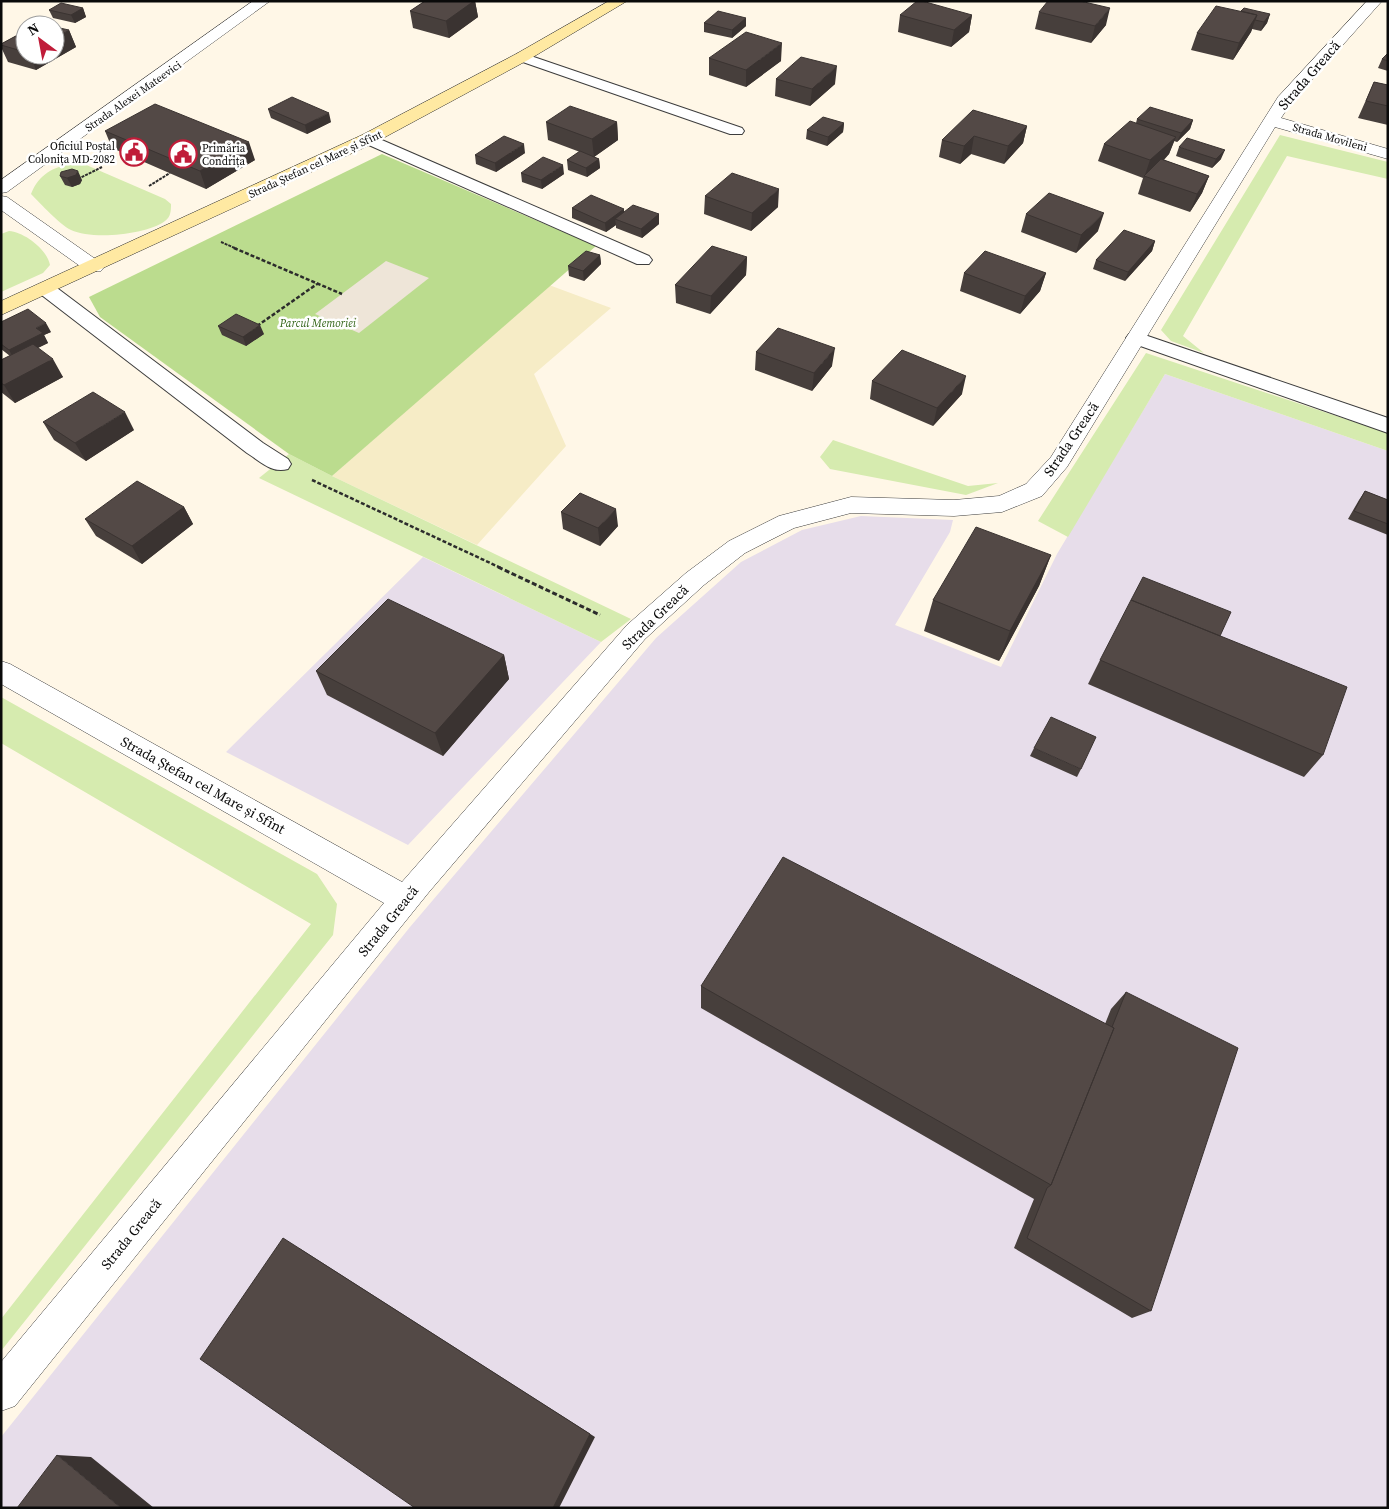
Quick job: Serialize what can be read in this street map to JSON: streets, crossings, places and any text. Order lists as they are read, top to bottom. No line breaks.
{"streets":{"street":["Strada Greacă","Strada Alexei Mateevici","Strada Movileni","Strada Ștefan cel Mare și Sfînt"]},"crossings":[["Strada Greacă","Strada Movileni"],["Strada Greacă","Strada Ștefan cel Mare și Sfînt"]],"parks":["Parcul Memoriei"],"places":{"public building":["Oficiul Poștal Colonița MD-2082","Primăria Condrița"]},"north":"top left"}
